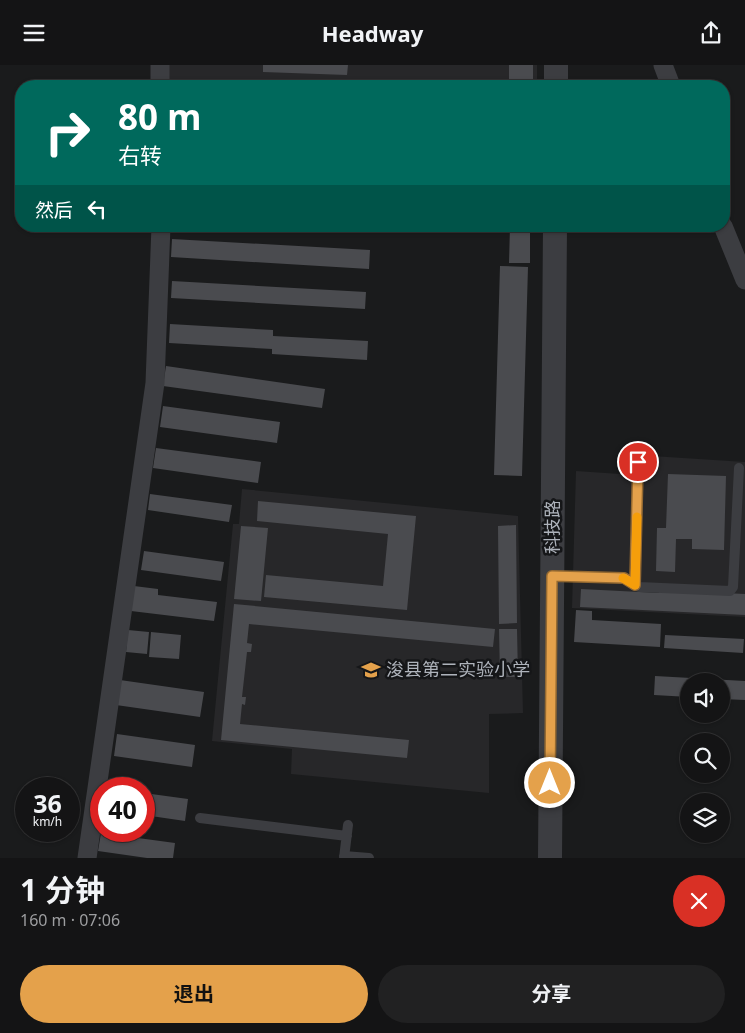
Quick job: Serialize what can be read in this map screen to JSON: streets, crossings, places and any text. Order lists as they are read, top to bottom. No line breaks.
{"streets":{"street":["科技路"]},"places":{"school or university":["浚县第二实验小学"]},"page":{"header":"Headway","turn":["80 m","右转"],"then":"然后","speed":"36 km/h","limit":"40","heading":["1 分钟","160 m · 07:06"],"buttons":["退出","分享"]}}
